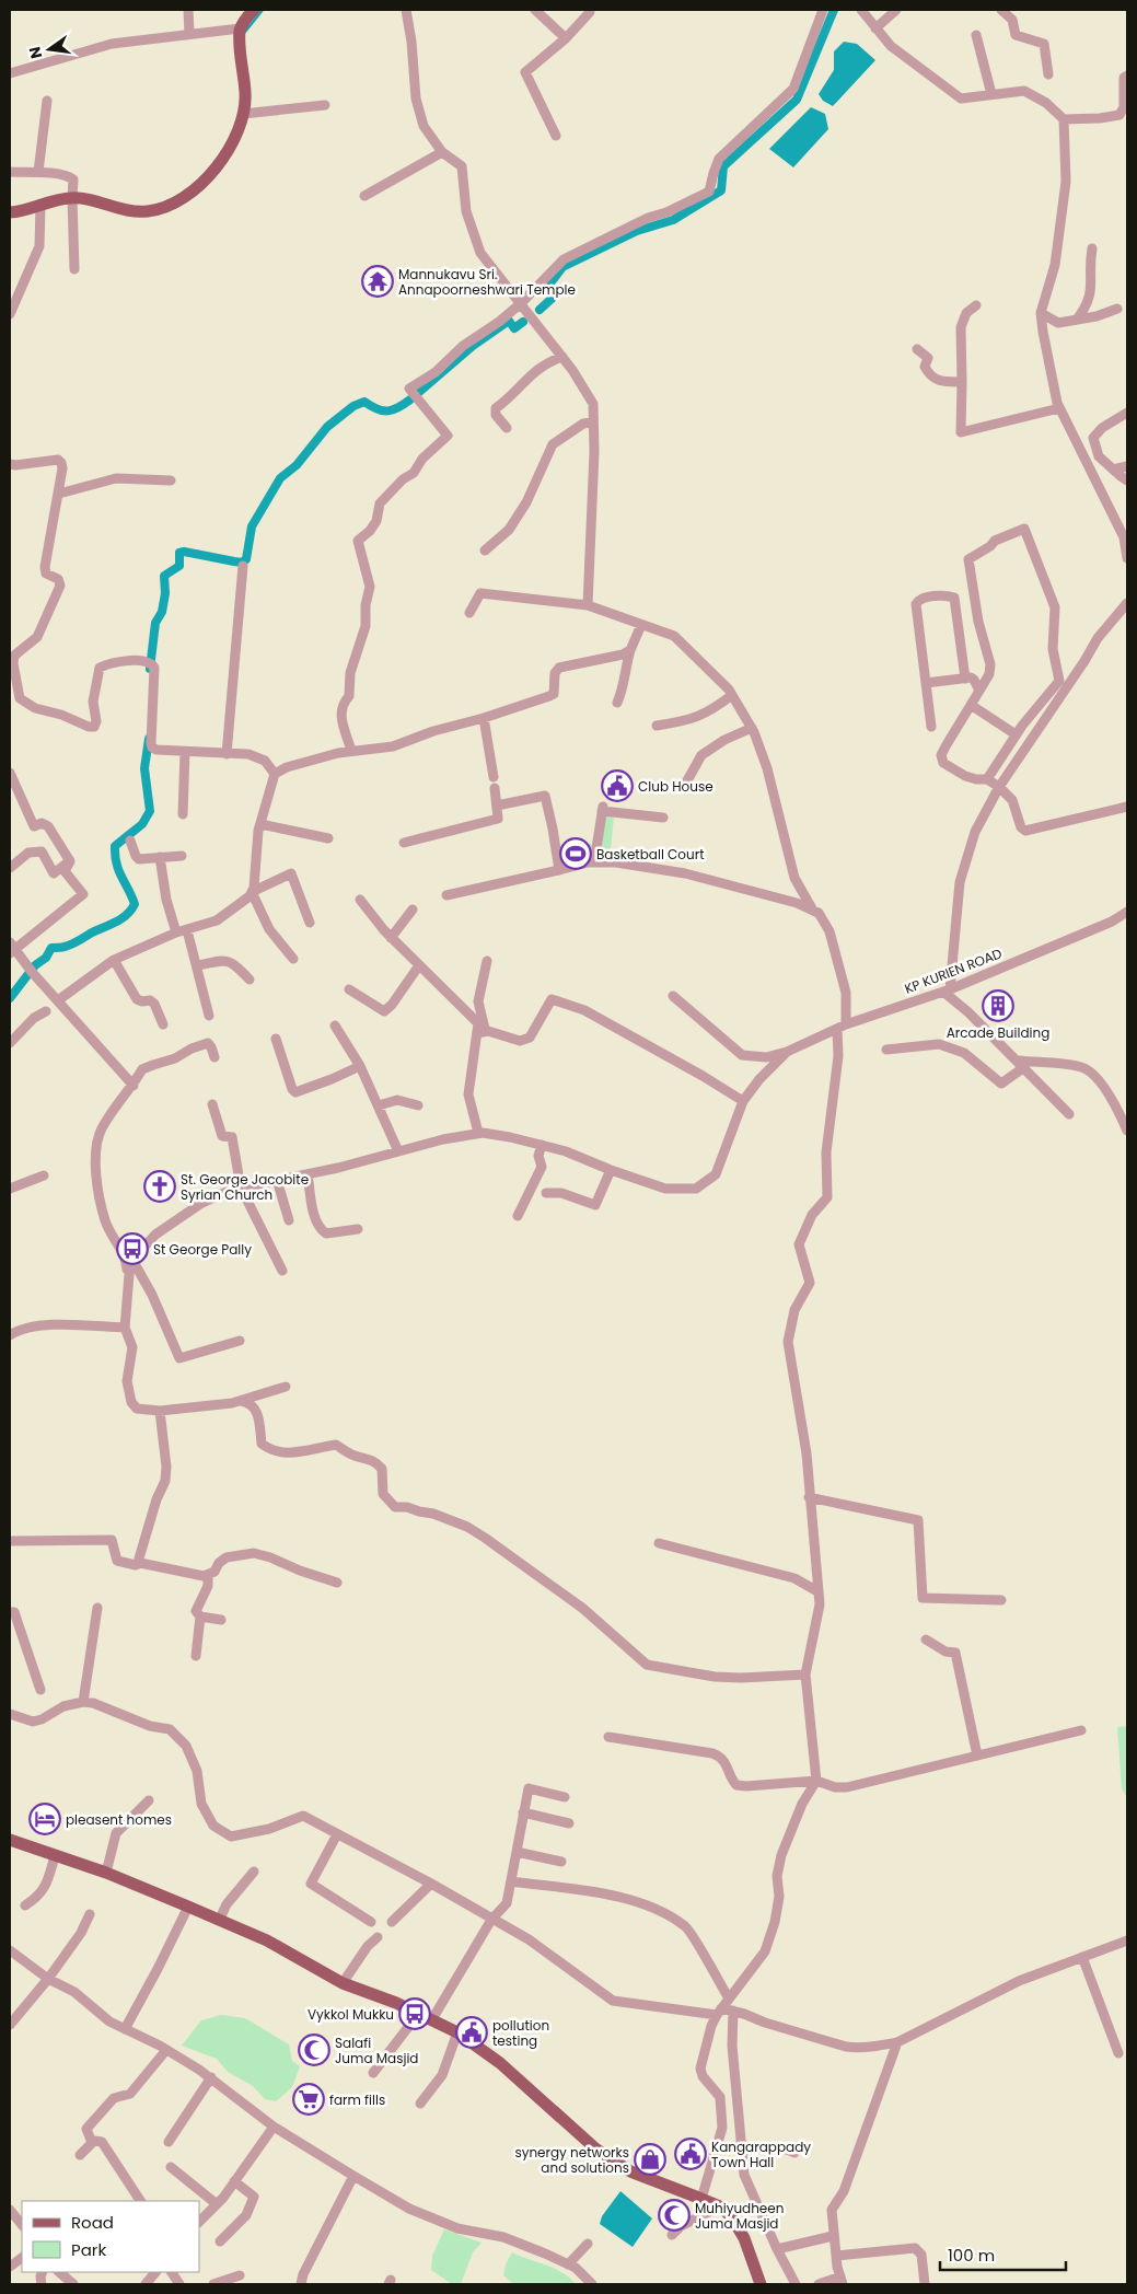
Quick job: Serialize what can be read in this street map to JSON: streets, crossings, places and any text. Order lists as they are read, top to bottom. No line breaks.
{"streets":{"street":["KP KURIEN ROAD"]},"places":{"temple":["Mannukavu Sri. Annapoorneshwari Temple"],"public building":["Club House","pollution testing","Kangarappady Town Hall"],"sports":["Basketball Court"],"building":["Arcade Building"],"church":["St. George Jacobite Syrian Church"],"bus stop":["St George Pally","Vykkol Mukku"],"hotel":["pleasent homes"],"mosque":["Salafi Juma Masjid","Muhiyudheen Juma Masjid"],"supermarket":["farm fills"],"shop":["synergy networks and solutions"]},"legend":["Road","Park"],"scale_bar":"100 m","north":"left"}
